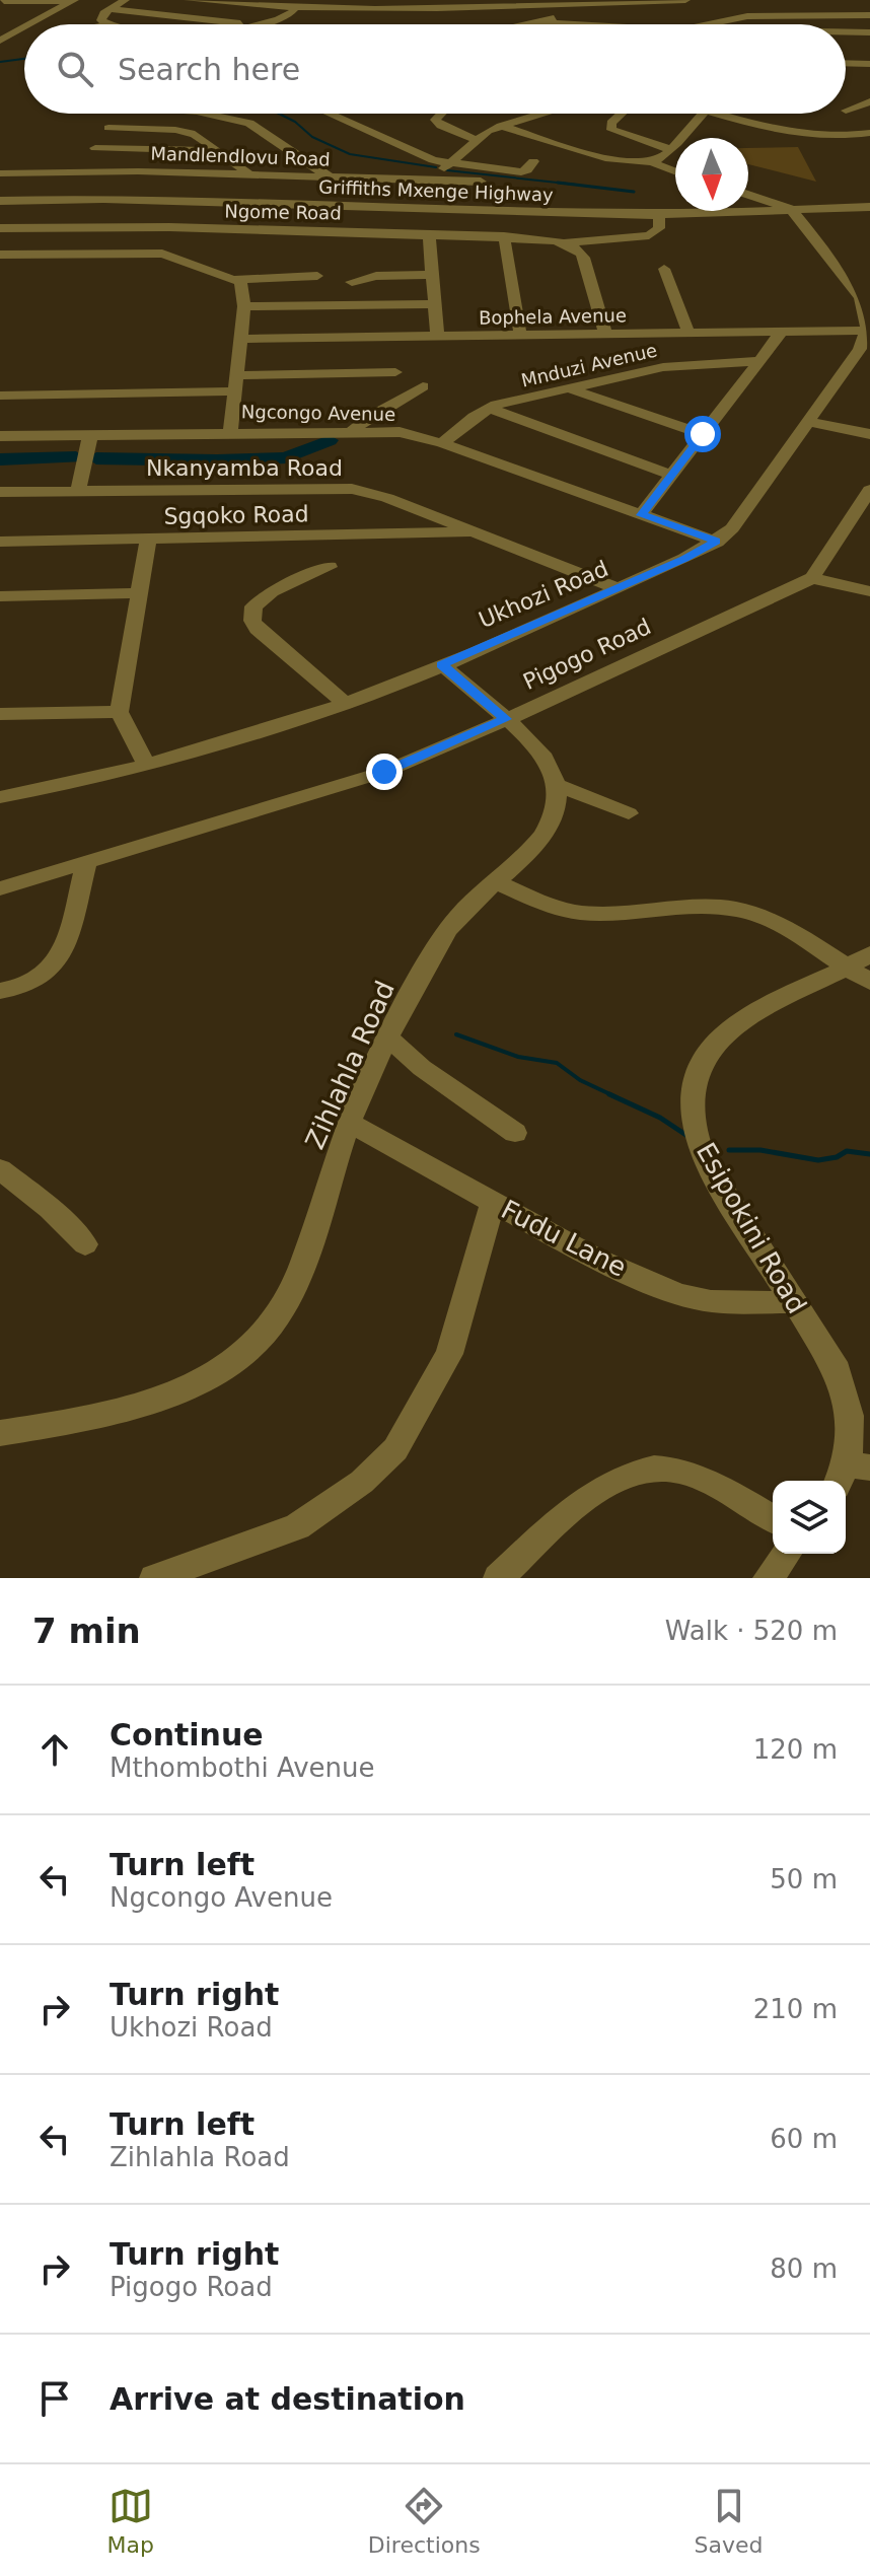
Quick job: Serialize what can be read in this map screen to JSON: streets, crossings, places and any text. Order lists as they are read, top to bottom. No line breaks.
{"streets":{"street":["Mandlendlovu Road","Griffiths Mxenge Highway","Ngome Road","Bophela Avenue","Mnduzi Avenue","Ngcongo Avenue","Nkanyamba Road","Sgqoko Road","Ukhozi Road","Pigogo Road","Zihlahla Road","Esipokini Road","Fudu Lane"]},"crossings":[["Griffiths Mxenge Highway","Ngome Road"],["Bophela Avenue","Ukhozi Road"],["Mnduzi Avenue","Ngcongo Avenue"],["Ngcongo Avenue","Ukhozi Road"],["Nkanyamba Road","Sgqoko Road"],["Nkanyamba Road","Ukhozi Road"],["Zihlahla Road","Fudu Lane"],["Esipokini Road","Fudu Lane"]],"north":"bottom","page":{"search":"Search here","heading":["7 min","Walk · 520 m"],"list":[["Continue","Mthombothi Avenue","120 m"],["Turn left","Ngcongo Avenue","50 m"],["Turn right","Ukhozi Road","210 m"],["Turn left","Zihlahla Road","60 m"],["Turn right","Pigogo Road","80 m"],"Arrive at destination"],"nav":["Map","Directions","Saved"]}}
